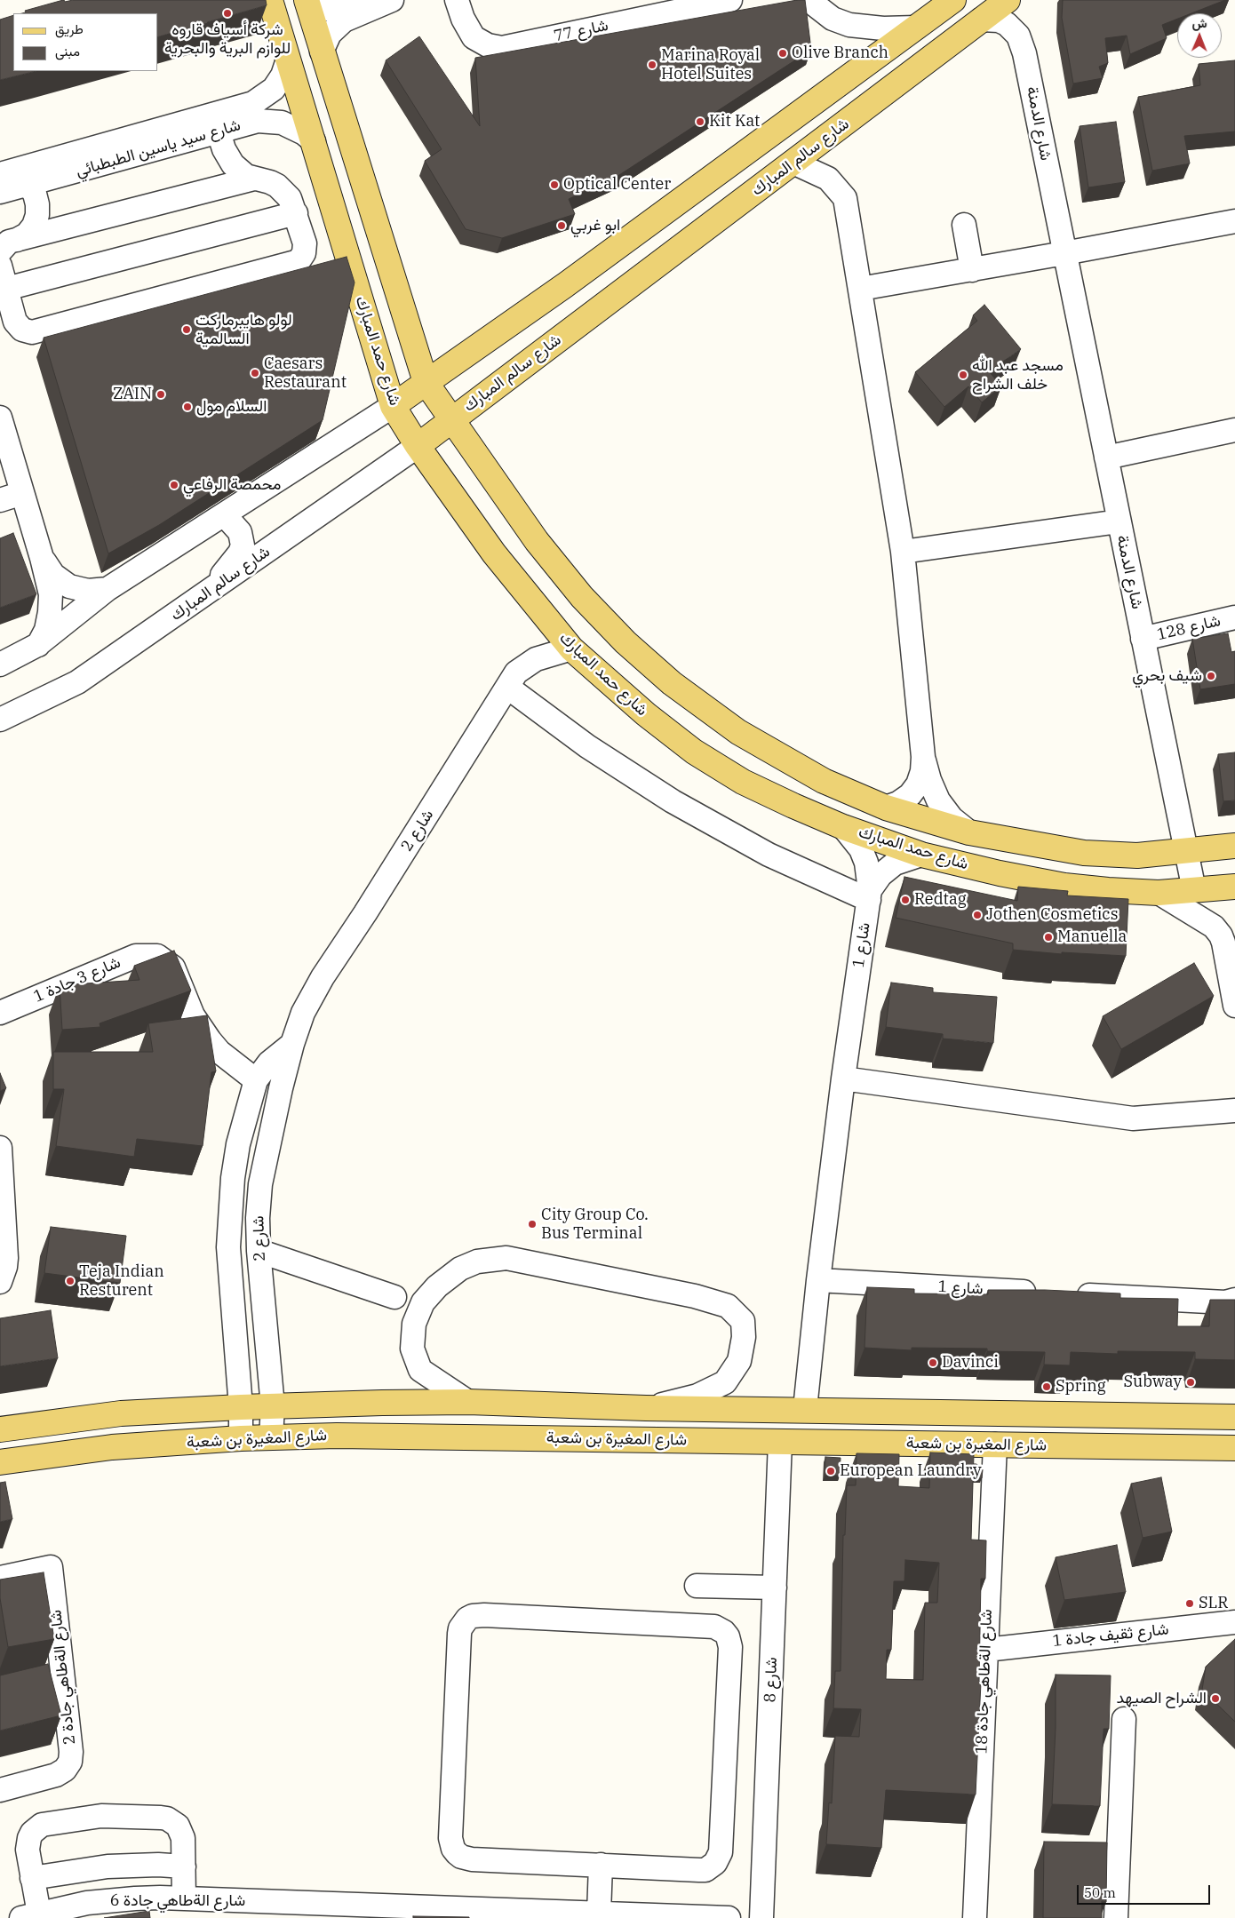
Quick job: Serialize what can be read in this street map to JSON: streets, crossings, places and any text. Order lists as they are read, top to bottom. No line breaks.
{"streets":{"main road":["شارع سالم المبارك","شارع حمد المبارك","شارع المغيرة بن شعبة"],"street":["شارع 77","شارع الدمنة","شارع سيد ياسين الطبطبائي","شارع 128","شارع 2","شارع 1","شارع 3 جادة 1","شارع ثقيف جادة 1","شارع الةطاهي جادة 2","شارع 8","شارع الةطاهي جادة 18","شارع الةطاهي جادة 6"]},"crossings":[["شارع الدمنة","شارع سالم المبارك"],["شارع الدمنة","شارع حمد المبارك"],["شارع الدمنة","شارع 128"],["شارع سيد ياسين الطبطبائي","شارع حمد المبارك"],["شارع سالم المبارك","شارع حمد المبارك"],["شارع حمد المبارك","شارع 2"],["شارع حمد المبارك","شارع 1"],["شارع 2","شارع 3 جادة 1"],["شارع 2","شارع المغيرة بن شعبة"],["شارع 1","شارع المغيرة بن شعبة"],["شارع المغيرة بن شعبة","شارع 8"],["شارع المغيرة بن شعبة","شارع الةطاهي جادة 18"],["شارع ثقيف جادة 1","شارع الةطاهي جادة 18"]],"places":["شركة أسياف قاروه للوازم البرية والبحرية","Olive Branch","Marina Royal Hotel Suites","Kit Kat","Optical Center","ابو غربي","لولو هايبرماركت السالمية","Caesars Restaurant","مسجد عبد الله خلف الشراح","ZAIN","السلام مول","محمصة الرفاعي","شيف بحري","Redtag","Jothen Cosmetics","Manuella","City Group Co. Bus Terminal","Teja Indian Resturent","Davinci","Subway","Spring","European Laundry","SLR","الشراح الصيهد"],"legend":["طريق","مبنى"],"scale_bar":"50 m","north":"top"}
